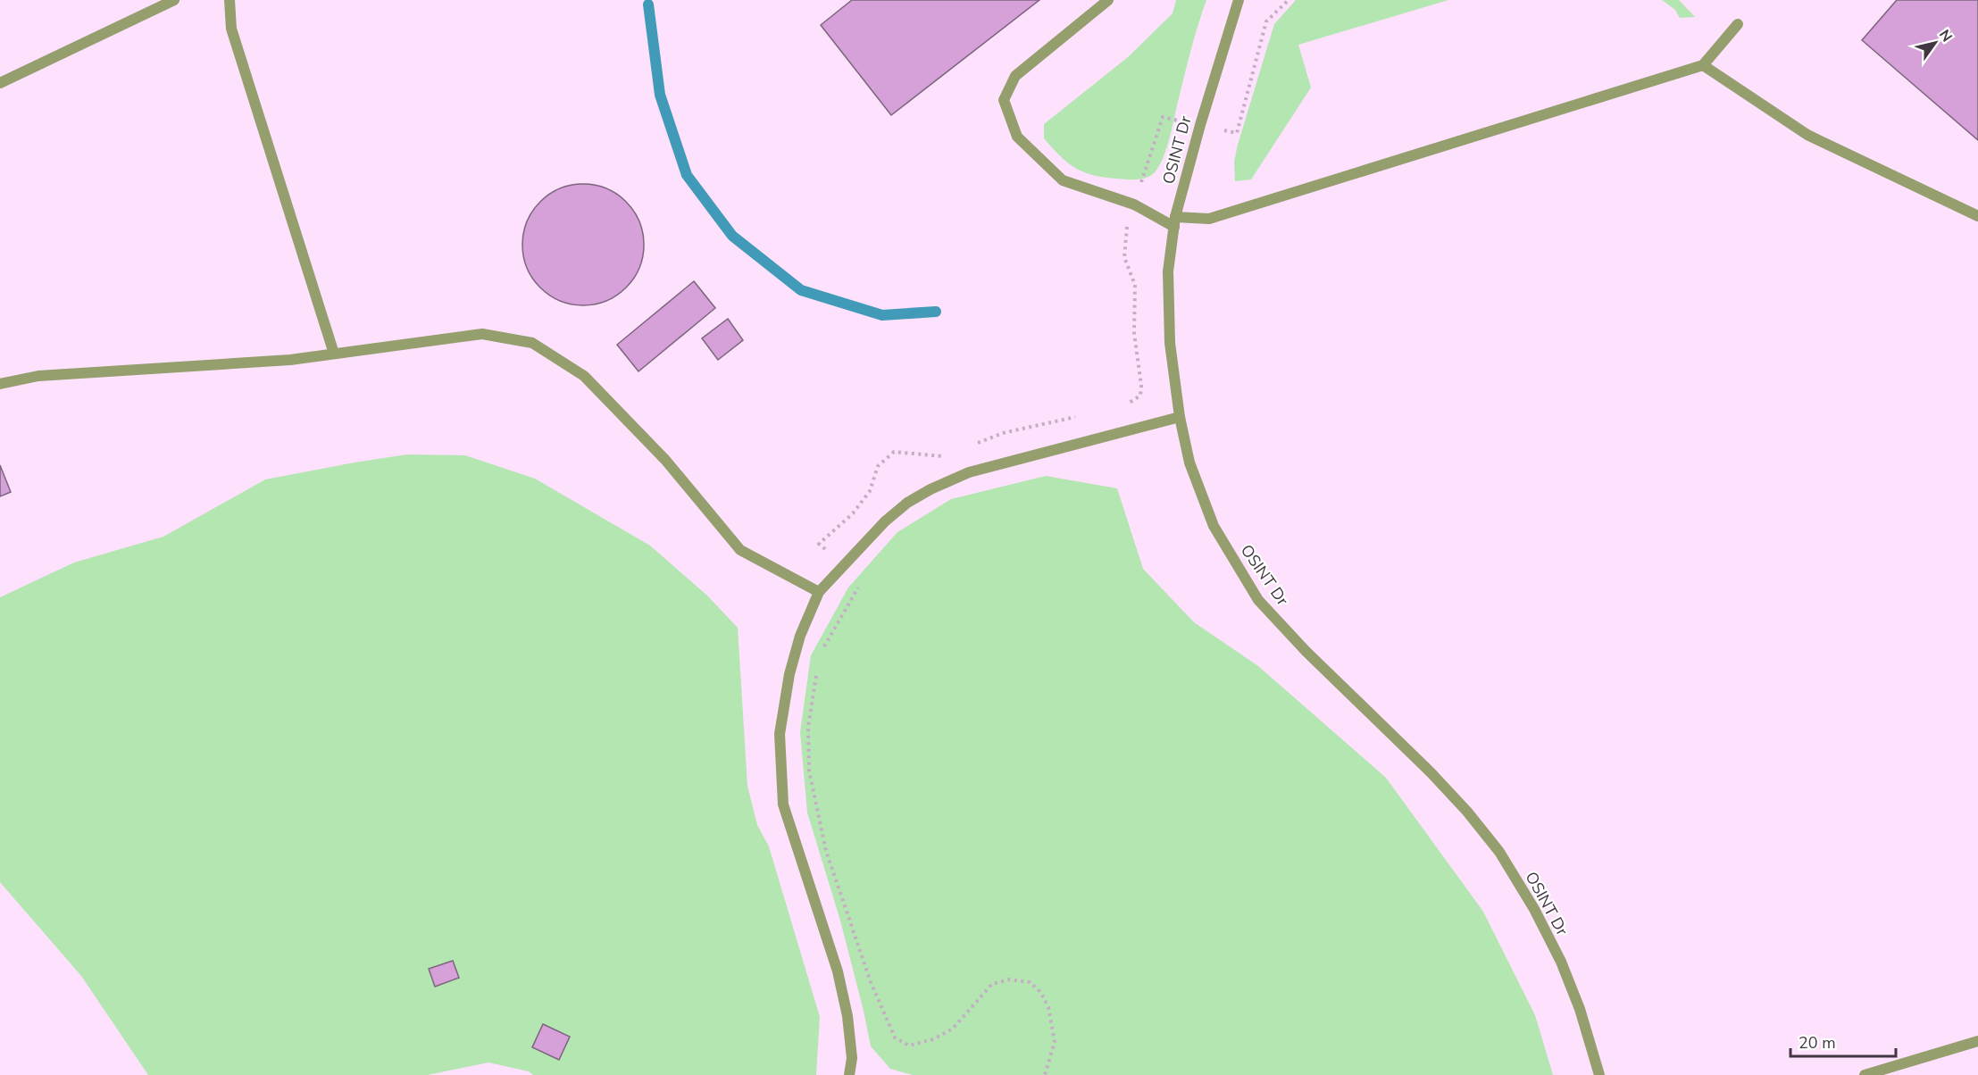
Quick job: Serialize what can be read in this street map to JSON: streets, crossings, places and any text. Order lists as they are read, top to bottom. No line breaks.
{"streets":{"lane":["OSINT Dr"]},"scale_bar":"20 m","north":"top right"}
